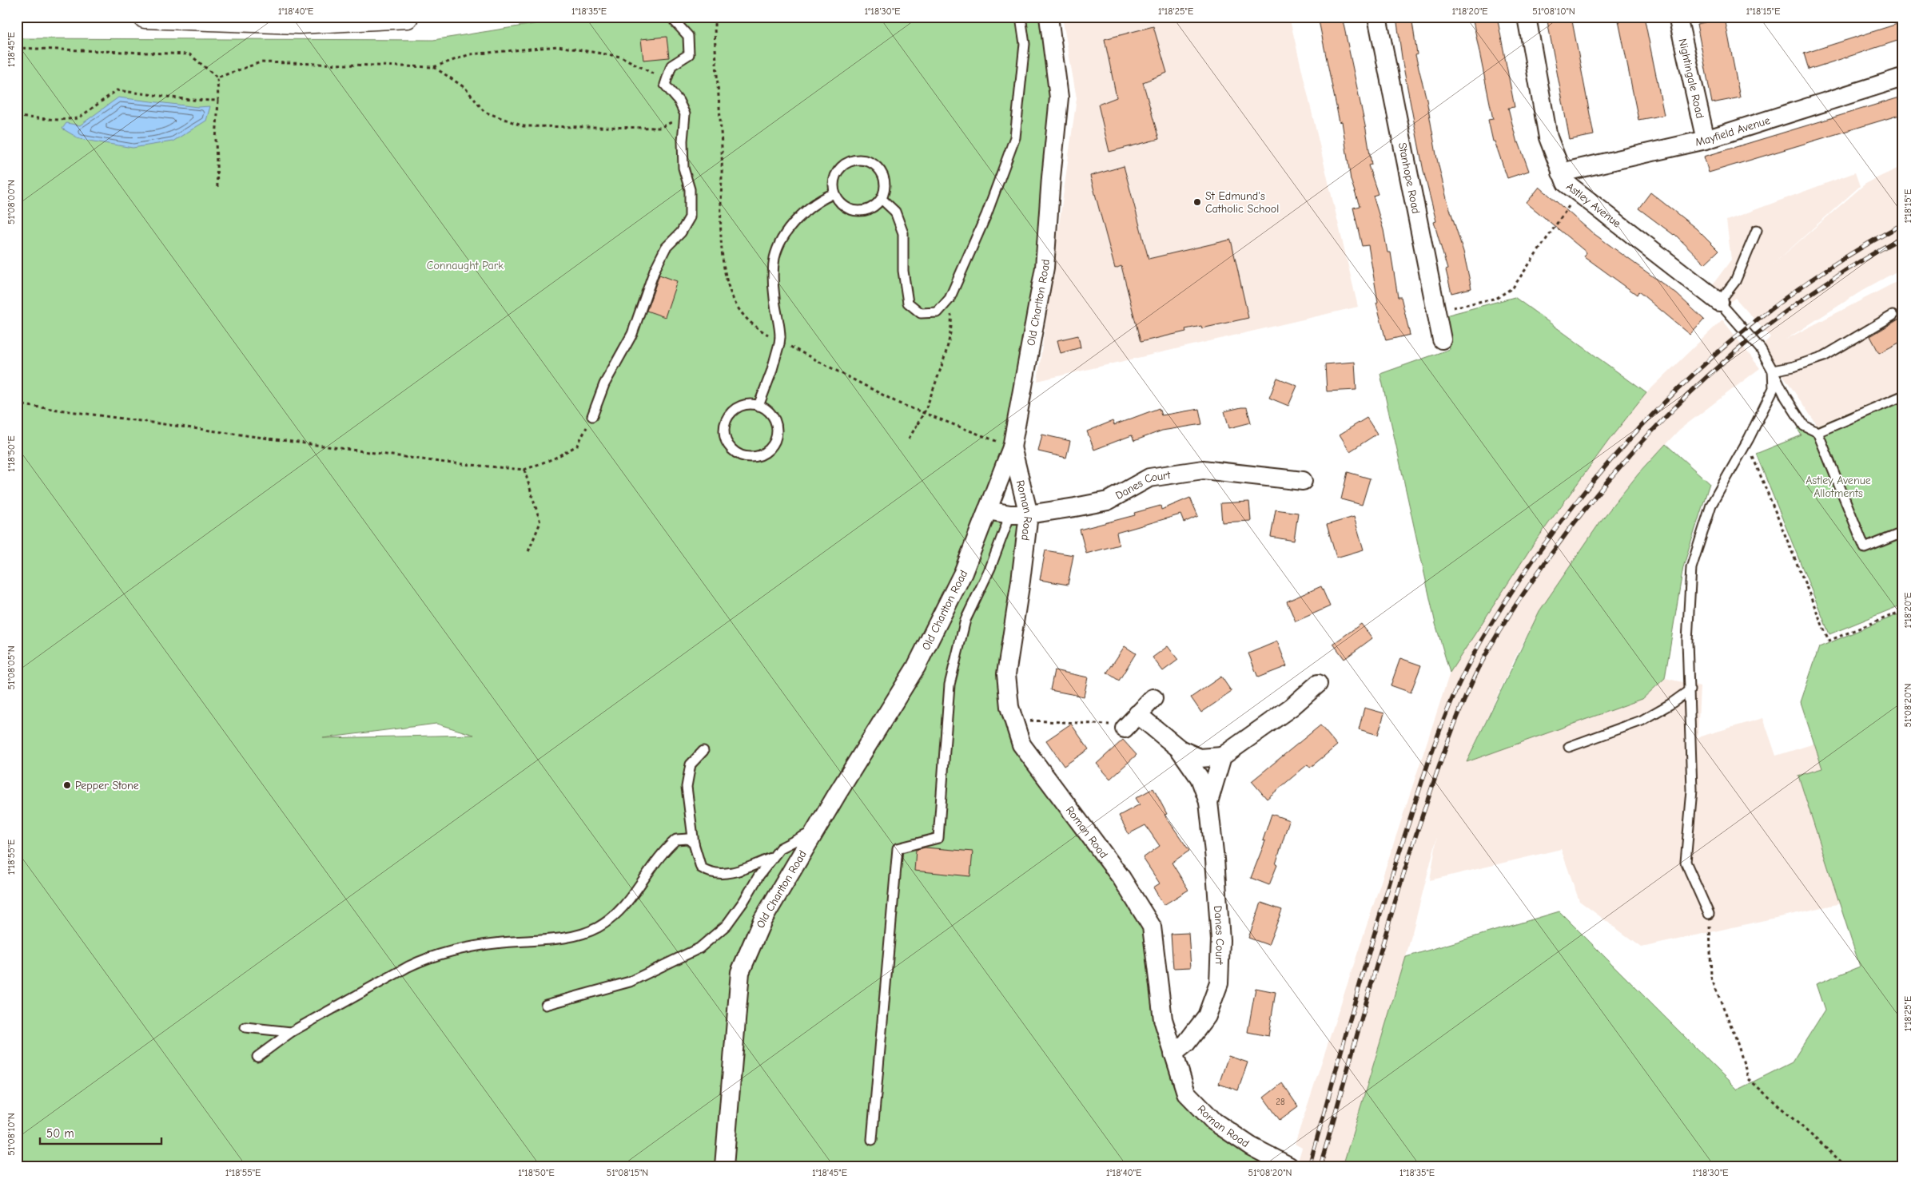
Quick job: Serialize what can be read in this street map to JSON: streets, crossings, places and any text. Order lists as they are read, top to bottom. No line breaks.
{"streets":{"street":["Nightingale Road","Mayfield Avenue","Stanhope Road","Astley Avenue","Old Charlton Road","Danes Court","Roman Road"]},"crossings":[["Nightingale Road","Mayfield Avenue"],["Mayfield Avenue","Astley Avenue"],["Old Charlton Road","Danes Court"],["Old Charlton Road","Roman Road"],["Danes Court","Roman Road"]],"parks":["Connaught Park","Astley Avenue Allotments"],"places":["St Edmund's Catholic School","Pepper Stone"],"house_numbers":["28"],"scale_bar":"50 m","coordinates":["1°18'40\"E","1°18'35\"E","1°18'30\"E","1°18'25\"E","1°18'20\"E","51°08'10\"N","1°18'15\"E","1°18'45\"E","51°08'00\"N","1°18'50\"E","51°08'05\"N","51°08'20\"N","1°18'55\"E","51°08'15\"N"]}
